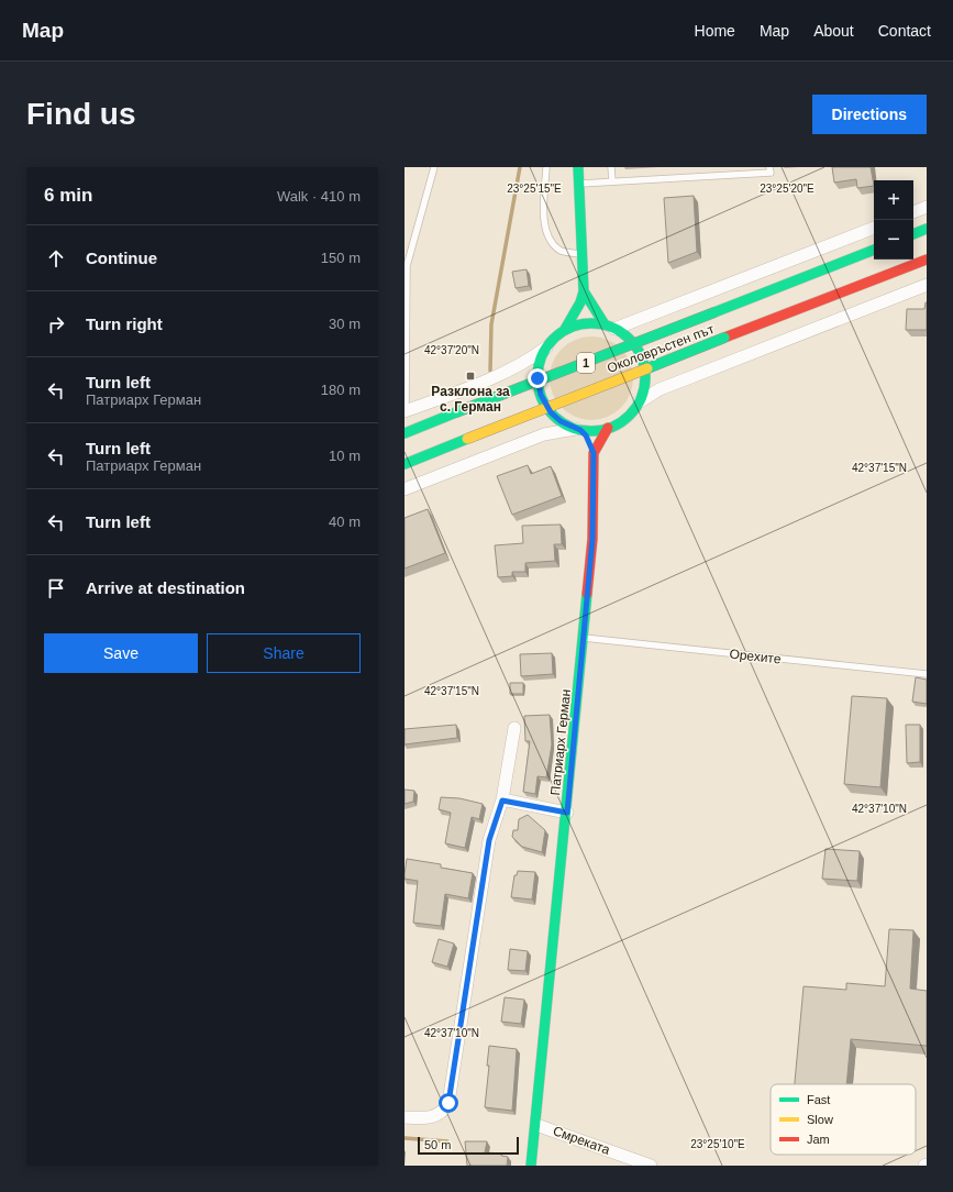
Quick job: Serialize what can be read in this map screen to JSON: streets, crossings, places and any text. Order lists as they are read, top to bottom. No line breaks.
{"streets":{"main road":["Околовръстен път","1","Патриарх Герман"],"street":["Смреката"],"lane":["Орехите"]},"crossings":[["Орехите","Патриарх Герман"],["Патриарх Герман","Смреката"]],"places":{"transit":["Разклона за с. Герман"]},"legend":["Fast","Slow","Jam"],"scale_bar":"50 m","page":{"header":"Map","nav":["Home","Map","About","Contact"],"buttons":["Directions",["Save","Share"]],"title":"Find us","heading":["6 min","Walk · 410 m"],"map_buttons":["+","−"],"list":[["Continue","150 m"],["Turn right","30 m"],["Turn left","Патриарх Герман","180 m"],["Turn left","Патриарх Герман","10 m"],["Turn left","40 m"],"Arrive at destination"],"scale":"50 m"},"coordinates":["23°25'15\"E","23°25'20\"E","42°37'20\"N","42°37'15\"N","42°37'10\"N","23°25'10\"E"]}
